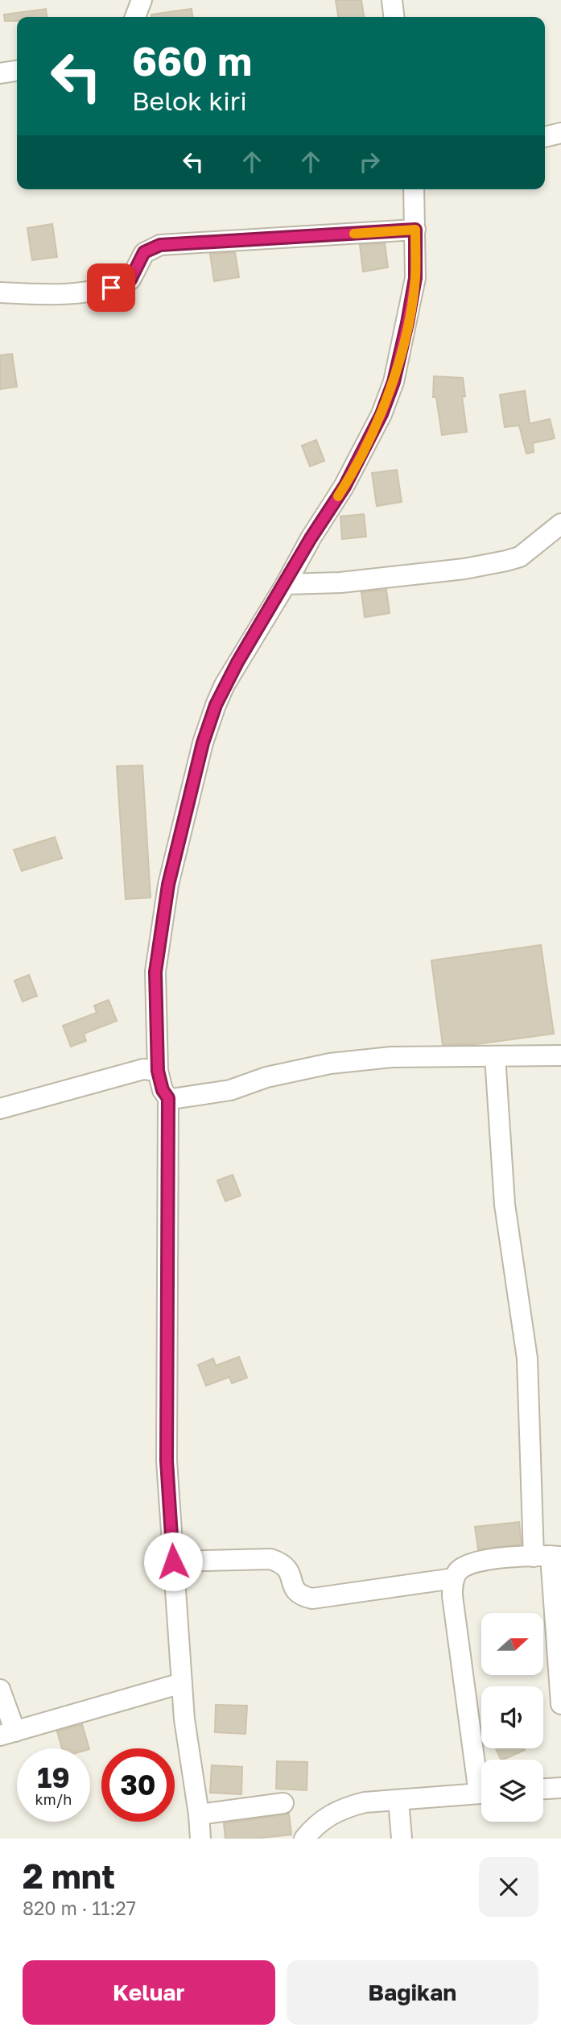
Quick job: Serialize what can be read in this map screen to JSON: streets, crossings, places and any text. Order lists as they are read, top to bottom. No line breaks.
{"north":"right","page":{"turn":["660 m","Belok kiri"],"speed":"19 km/h","limit":"30","heading":["2 mnt","820 m · 11:27"],"buttons":["Keluar","Bagikan"]}}
